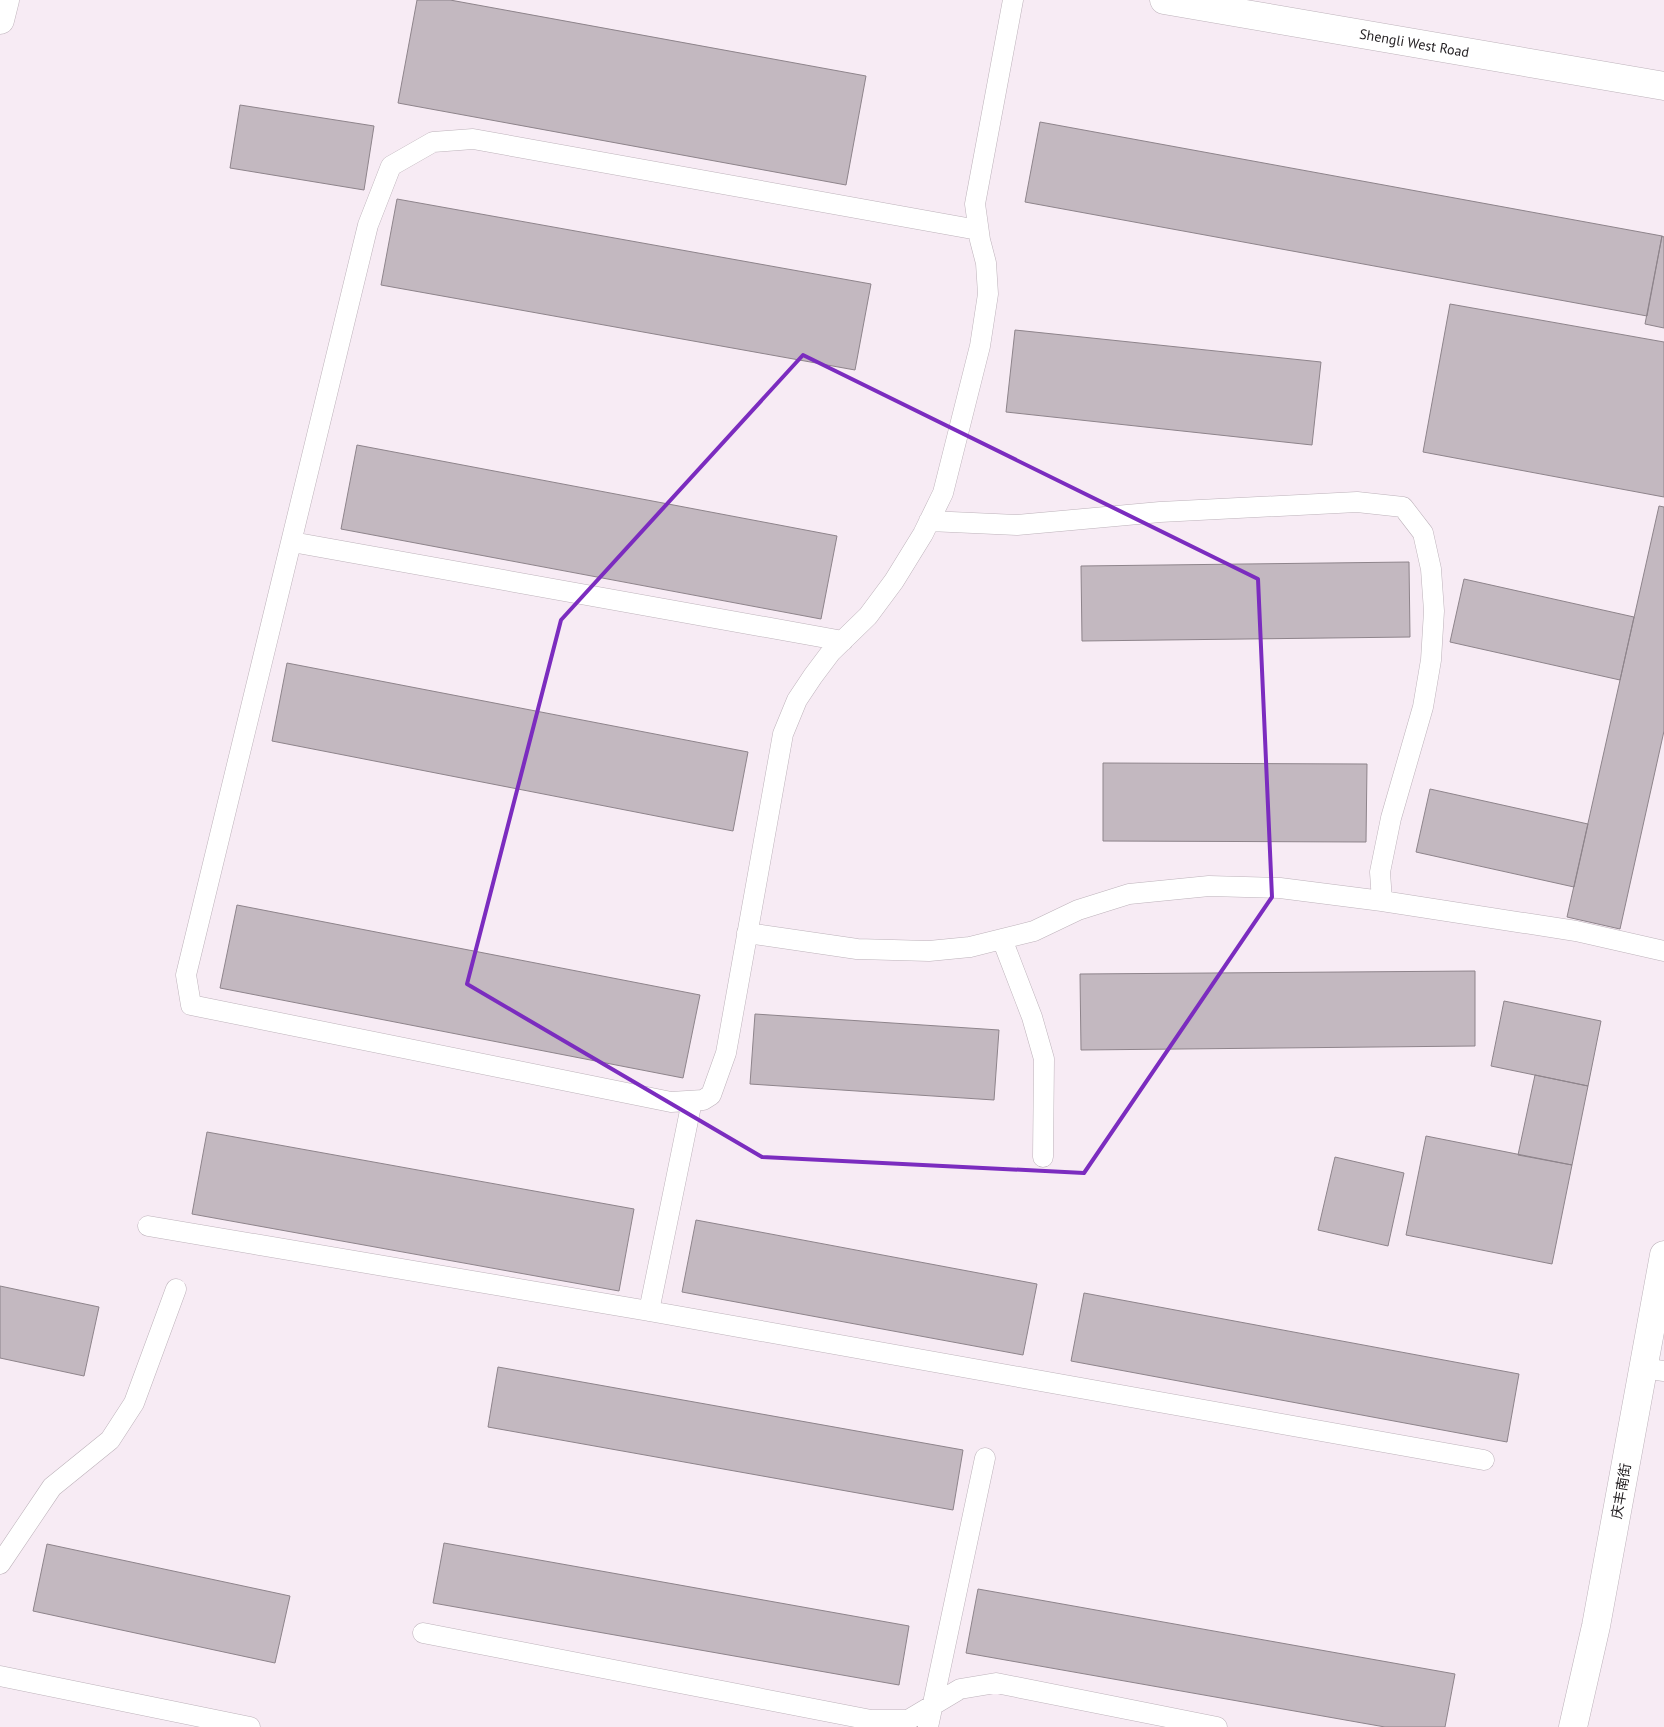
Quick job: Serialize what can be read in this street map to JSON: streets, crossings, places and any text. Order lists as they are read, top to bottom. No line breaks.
{"streets":{"street":["Shengli West Road","庆丰南街"]}}
